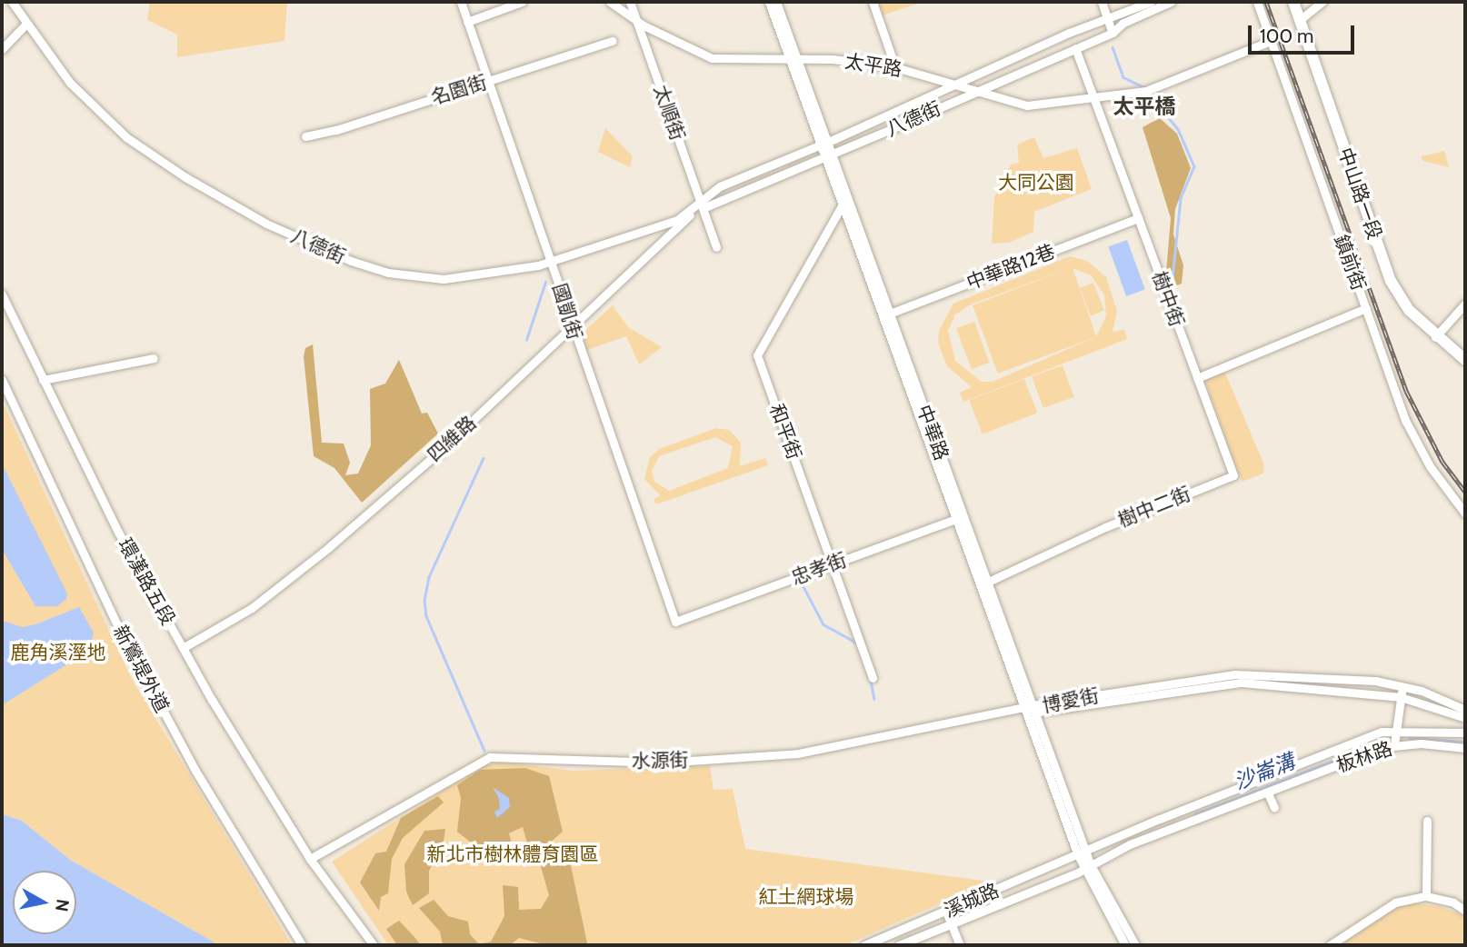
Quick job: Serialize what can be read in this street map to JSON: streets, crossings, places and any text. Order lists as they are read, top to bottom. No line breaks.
{"streets":{"main road":["中山路一段"],"street":["太平路","名園街","太順街","八德街","鎮前街","中華路12巷","樹中街","國凱街","和平街","中華路","四維路","樹中二街","忠孝街","環漢路五段","新鶯堤外道","博愛街","板林路","水源街","溪城路"]},"crossings":[["太平路","太順街"],["太平路","八德街"],["太平路","鎮前街"],["太平路","樹中街"],["太平路","中華路"],["名園街","國凱街"],["太順街","八德街"],["太順街","四維路"],["八德街","樹中街"],["八德街","國凱街"],["八德街","中華路"],["八德街","四維路"],["中華路12巷","樹中街"],["中華路12巷","中華路"],["樹中街","樹中二街"],["國凱街","四維路"],["國凱街","忠孝街"],["和平街","中華路"],["和平街","忠孝街"],["中華路","樹中二街"],["中華路","忠孝街"],["中華路","博愛街"],["中華路","板林路"],["中華路","水源街"],["中華路","溪城路"],["四維路","環漢路五段"],["環漢路五段","水源街"],["博愛街","水源街"],["板林路","溪城路"]],"districts":["太平橋"],"water":["沙崙溝"],"parks":["大同公園","鹿角溪溼地","新北市樹林體育園區","紅土網球場"],"scale_bar":"100 m","north":"right"}
